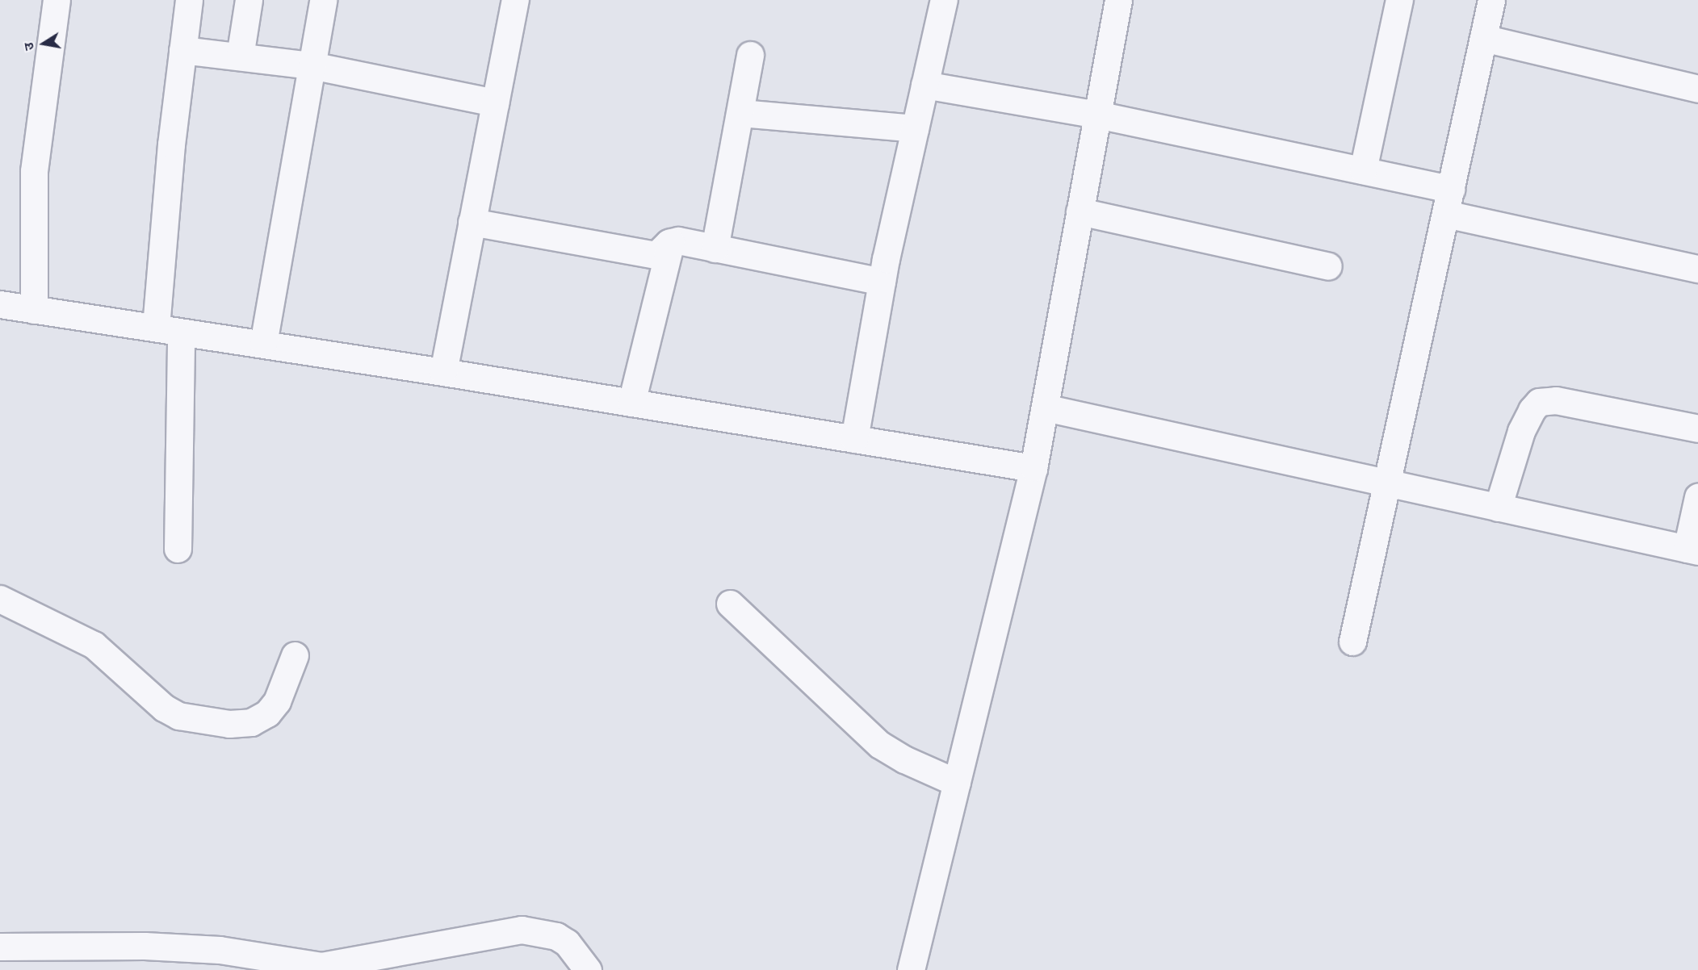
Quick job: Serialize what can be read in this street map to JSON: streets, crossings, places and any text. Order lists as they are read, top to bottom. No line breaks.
{"north":"left"}
